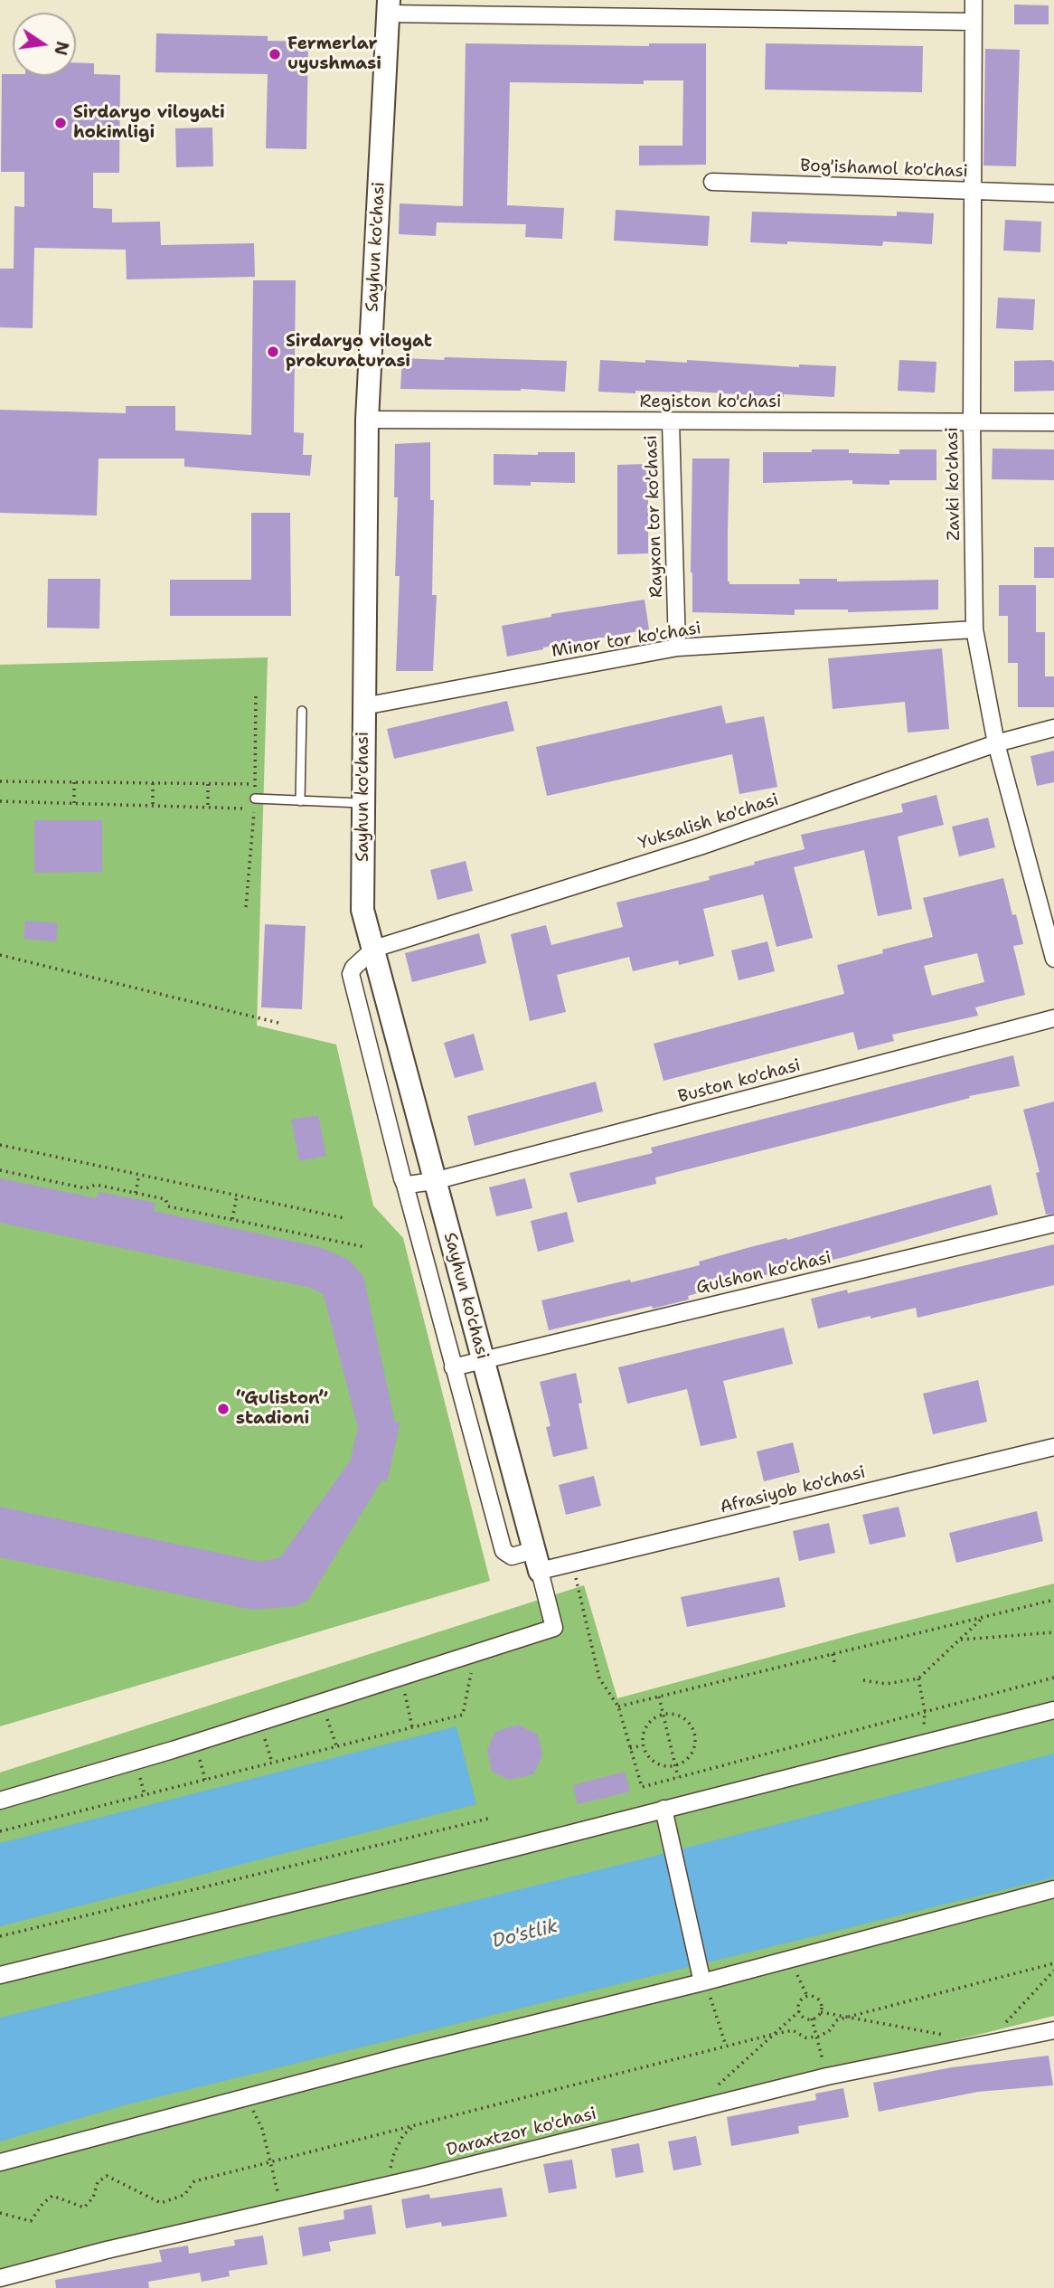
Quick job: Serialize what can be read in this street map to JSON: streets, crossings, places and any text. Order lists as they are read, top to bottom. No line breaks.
{"streets":{"street":["Bog'ishamol ko'chasi","Sayhun ko'chasi","Registon ko'chasi","Zavki ko'chasi","Rayxon tor ko'chasi","Minor tor ko'chasi","Yuksalish ko'chasi","Buston ko'chasi","Gulshon ko'chasi","Afrasiyob ko'chasi","Daraxtzor ko'chasi"]},"crossings":[["Bog'ishamol ko'chasi","Zavki ko'chasi"],["Sayhun ko'chasi","Registon ko'chasi"],["Sayhun ko'chasi","Minor tor ko'chasi"],["Sayhun ko'chasi","Yuksalish ko'chasi"],["Sayhun ko'chasi","Buston ko'chasi"],["Sayhun ko'chasi","Gulshon ko'chasi"],["Sayhun ko'chasi","Afrasiyob ko'chasi"],["Registon ko'chasi","Zavki ko'chasi"],["Registon ko'chasi","Rayxon tor ko'chasi"],["Zavki ko'chasi","Minor tor ko'chasi"],["Zavki ko'chasi","Yuksalish ko'chasi"],["Rayxon tor ko'chasi","Minor tor ko'chasi"],["Yuksalish ko'chasi","Afrasiyob ko'chasi"],["Buston ko'chasi","Afrasiyob ko'chasi"],["Gulshon ko'chasi","Afrasiyob ko'chasi"]],"water":["Do'stlik"],"places":["Fermerlar uyushmasi","Sirdaryo viloyati hokimligi","Sirdaryo viloyat prokuraturasi","“Guliston” stadioni"],"north":"right"}
